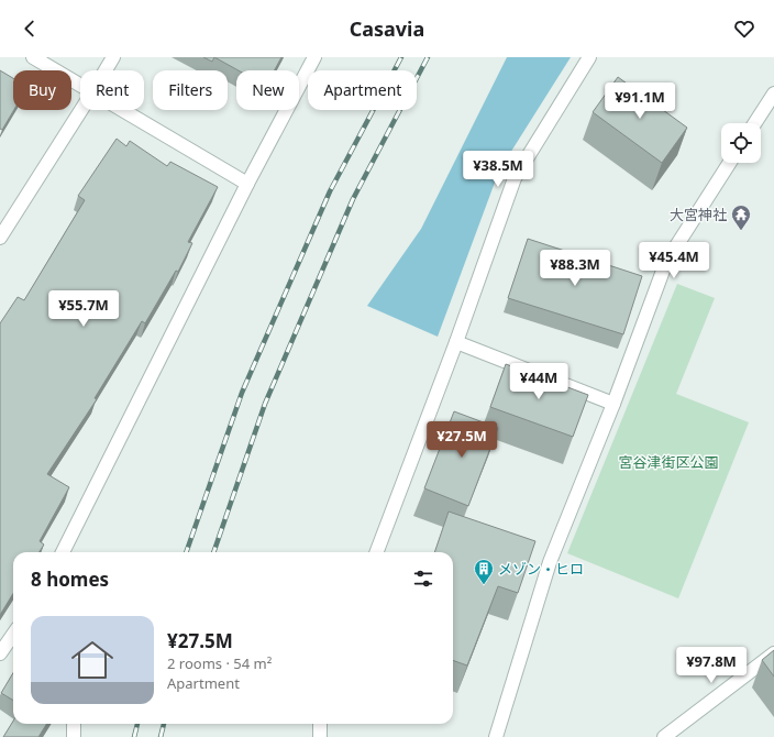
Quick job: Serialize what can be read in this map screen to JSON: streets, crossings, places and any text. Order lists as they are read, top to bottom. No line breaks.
{"parks":["宮谷津街区公園"],"places":{"temple":["大宮神社"],"building":["メゾン・ヒロ"]},"page":{"header":"Casavia","chip":["Buy","Rent","Filters","New","Apartment"],"price":["¥91.1M","¥38.5M","¥45.4M","¥88.3M","¥55.7M","¥44M","¥27.5M","¥97.8M"],"heading":"8 homes","list":[{"name":"¥27.5M","note":"2 rooms · 54 m² · Apartment"}]}}
